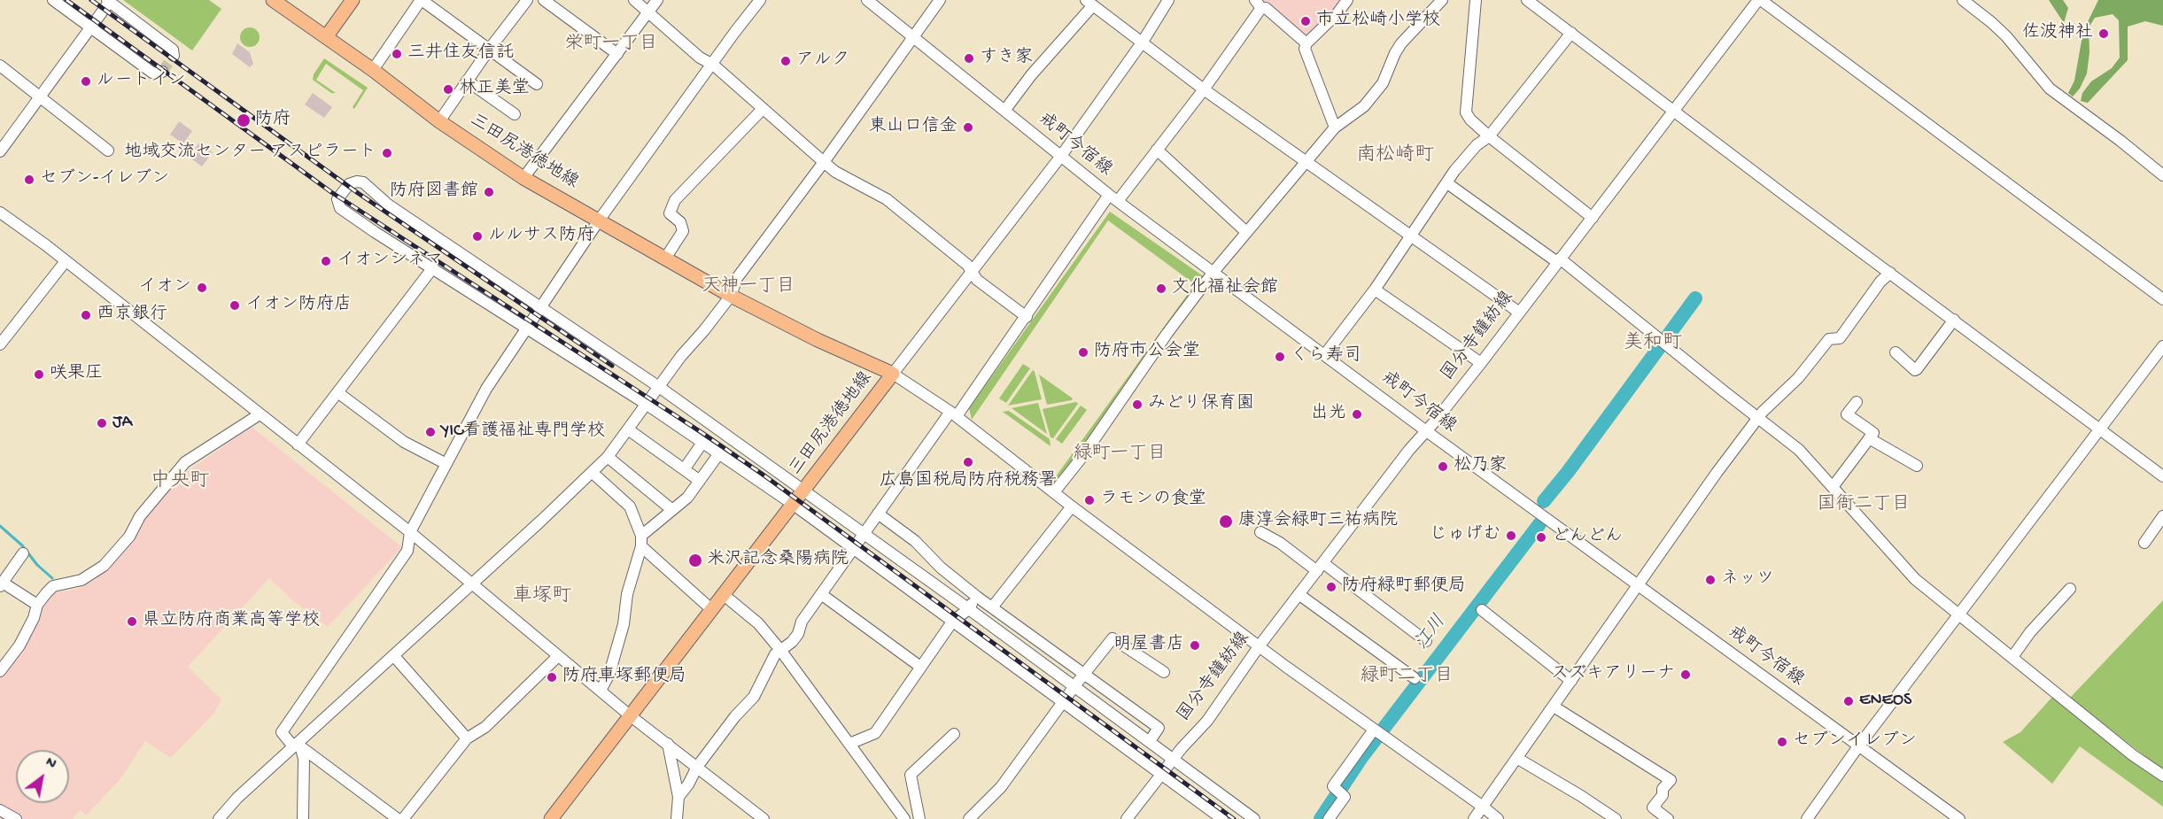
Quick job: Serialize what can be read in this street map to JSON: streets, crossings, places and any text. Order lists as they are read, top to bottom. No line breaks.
{"streets":{"main road":["三田尻港徳地線"],"street":["戒町今宿線","国分寺鐘紡線"]},"crossings":[["戒町今宿線","国分寺鐘紡線"]],"districts":["栄町一丁目","南松崎町","天神一丁目","美和町","緑町一丁目","中央町","国衙二丁目","車塚町","緑町二丁目"],"water":["江川"],"places":["市立松崎小学校","佐波神社","三井住友信託","すき家","アルク","ルートイン","林正美堂","防府","東山口信金","地域交流センター アスピラート","セブン-イレブン","防府図書館","ルルサス防府","イオンシネマ","イオン","文化福祉会館","イオン防府店","西京銀行","防府市公会堂","くら寿司","咲果圧","みどり保育園","出光","JA","YIC看護福祉専門学校","広島国税局防府税務署","松乃家","ラモンの食堂","康淳会緑町三祐病院","じゅげむ","どんどん","米沢記念桑陽病院","ネッツ","防府緑町郵便局","県立防府商業高等学校","明屋書店","スズキアリーナ","防府車塚郵便局","ENEOS","セブンイレブン"],"north":"top right"}
